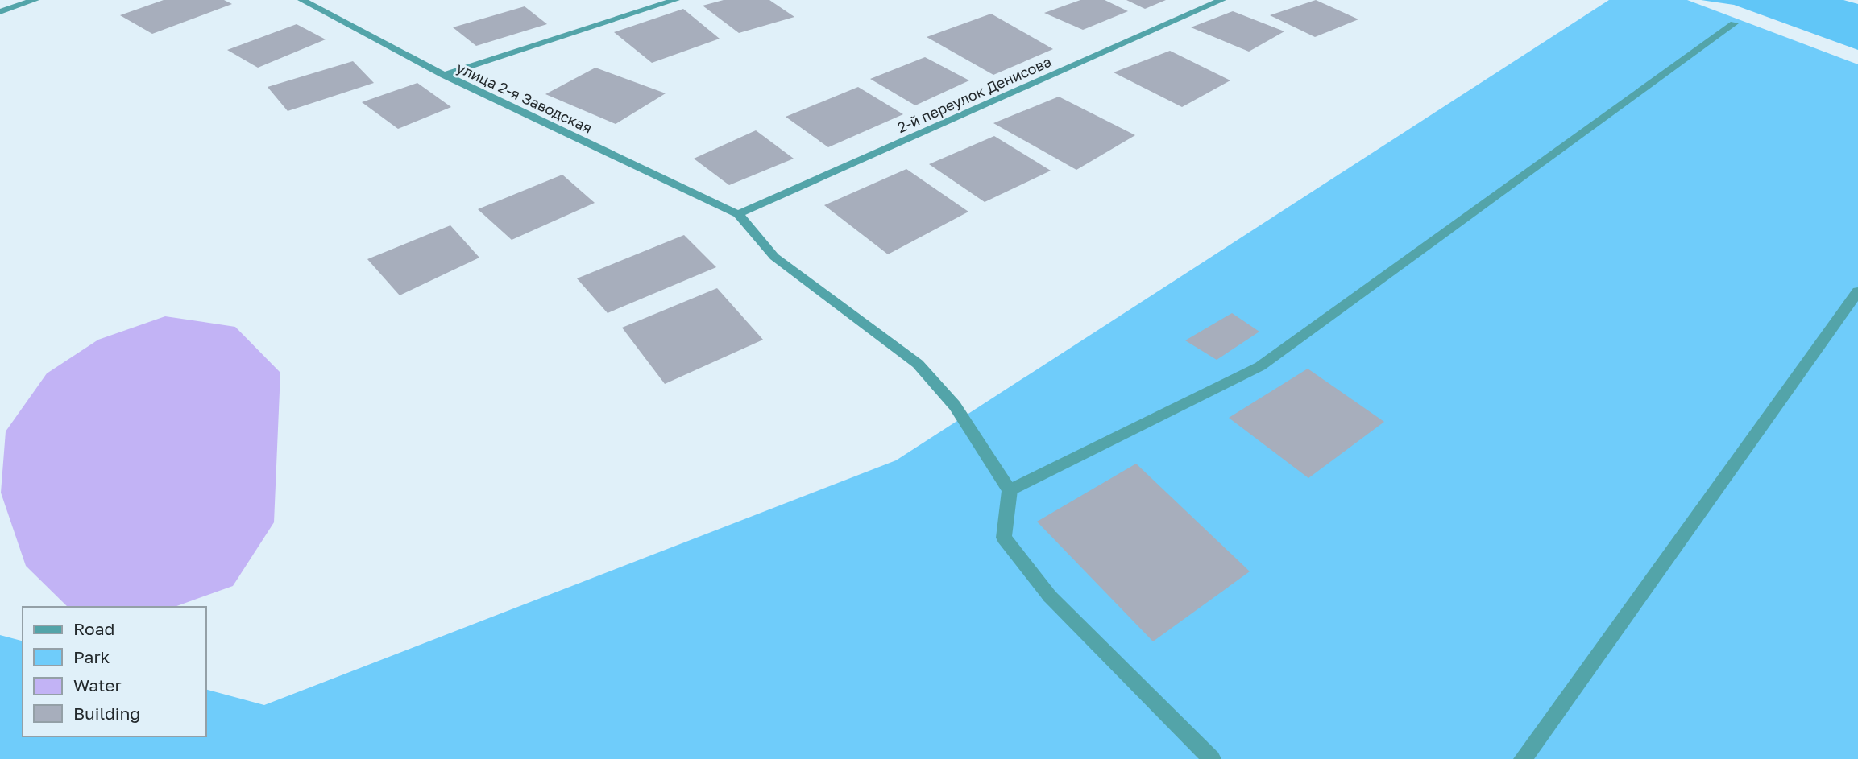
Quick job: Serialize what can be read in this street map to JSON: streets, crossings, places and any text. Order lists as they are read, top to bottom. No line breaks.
{"streets":{"street":["2-й переулок Денисова","улица 2-я Заводская"]},"crossings":[["2-й переулок Денисова","улица 2-я Заводская"]],"legend":["Road","Park","Water","Building"]}
